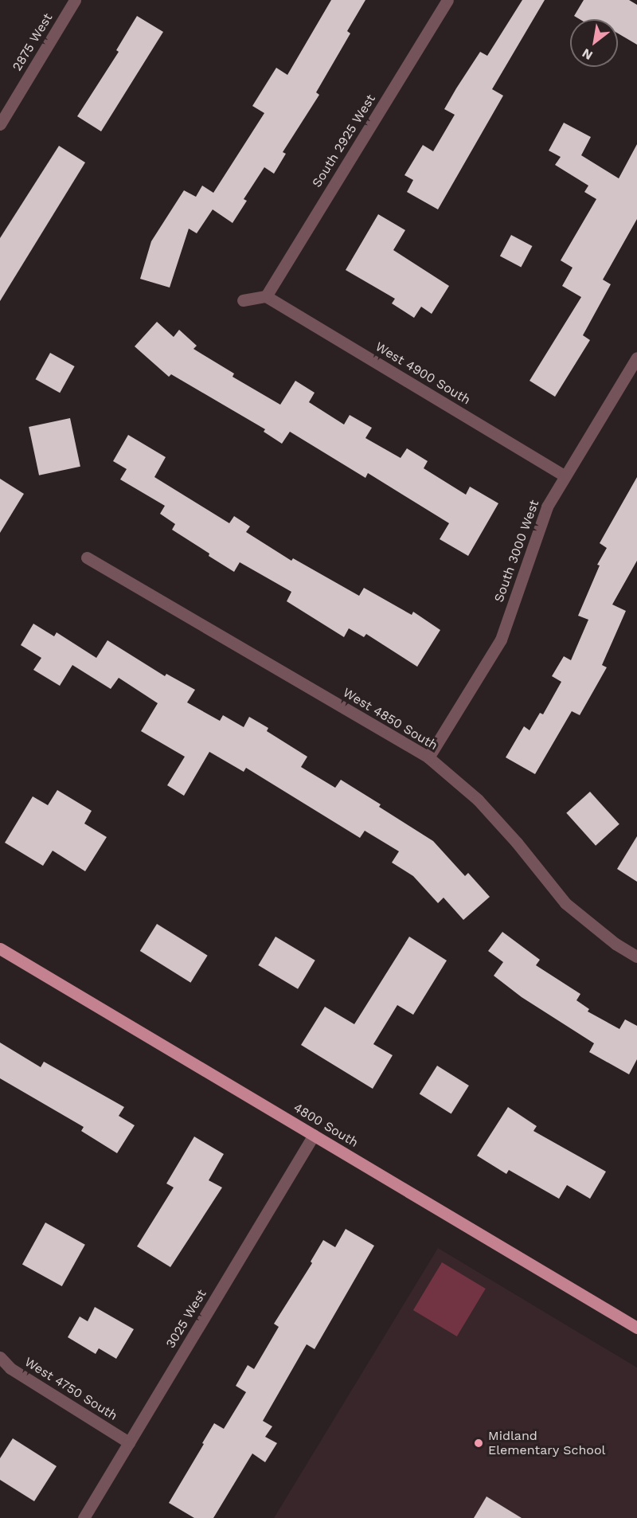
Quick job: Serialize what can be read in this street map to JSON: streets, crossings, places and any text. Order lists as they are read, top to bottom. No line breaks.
{"streets":{"main road":["4800 South"],"street":["2875 West","South 2925 West","West 4900 South","South 3000 West","West 4850 South","3025 West","West 4750 South"]},"crossings":[["South 2925 West","West 4900 South"],["West 4900 South","South 3000 West"],["South 3000 West","West 4850 South"],["4800 South","3025 West"],["3025 West","West 4750 South"]],"places":["Midland Elementary School"],"north":"bottom left"}
